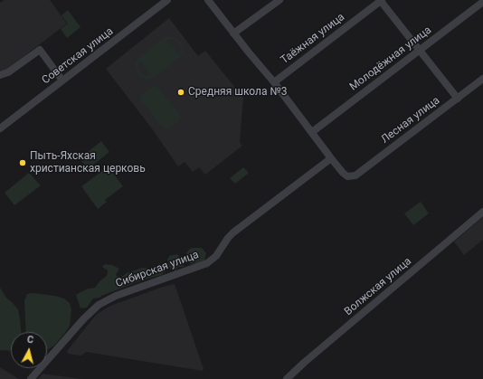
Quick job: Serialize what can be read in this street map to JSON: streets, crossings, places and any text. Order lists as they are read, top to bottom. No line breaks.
{"streets":{"street":["Таёжная улица","Советская улица","Молодёжная улица","Лесная улица","Сибирская улица","Волжская улица"]},"crossings":[["Лесная улица","Сибирская улица"]],"places":["Средняя школа №3","Пыть-Яхская христианская церковь"],"north":"top"}
